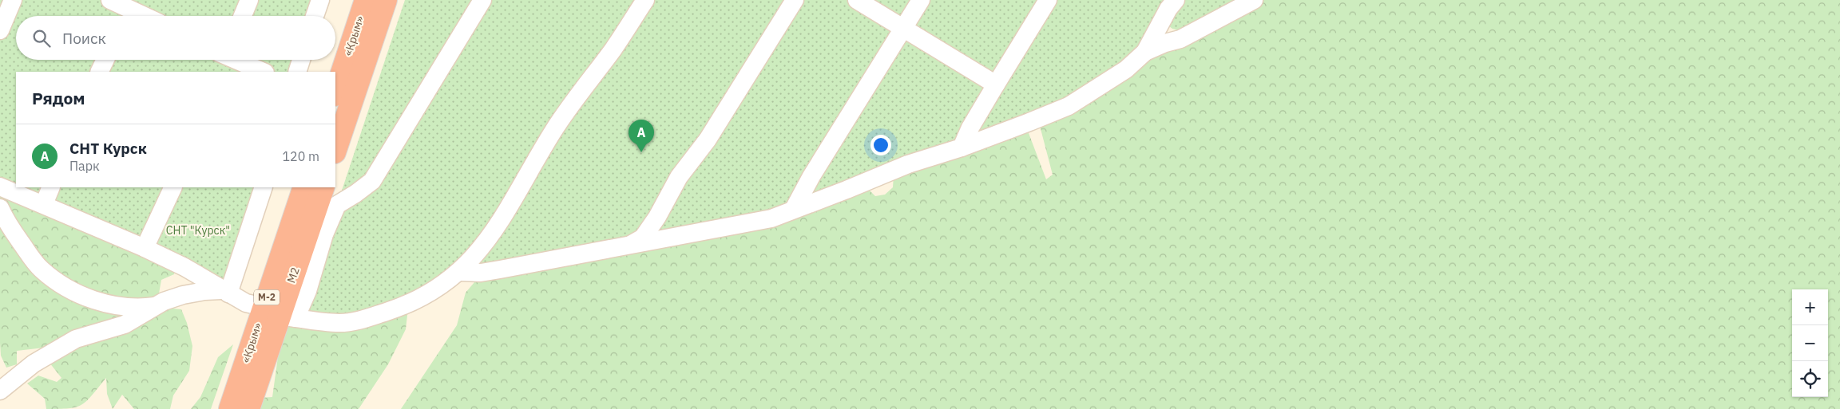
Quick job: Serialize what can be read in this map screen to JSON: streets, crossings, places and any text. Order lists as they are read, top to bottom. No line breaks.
{"streets":{"highway":["«Крым»","М2","М-2"]},"crossings":[["«Крым»","М2"]],"parks":["СНТ \"Курск\""],"page":{"search":"Поиск","heading":"Рядом","pins":"A","list":[{"mark":"A","name":"СНТ Курск","note":"Парк","value":"120 m"}],"map_buttons":["+","−"]}}
